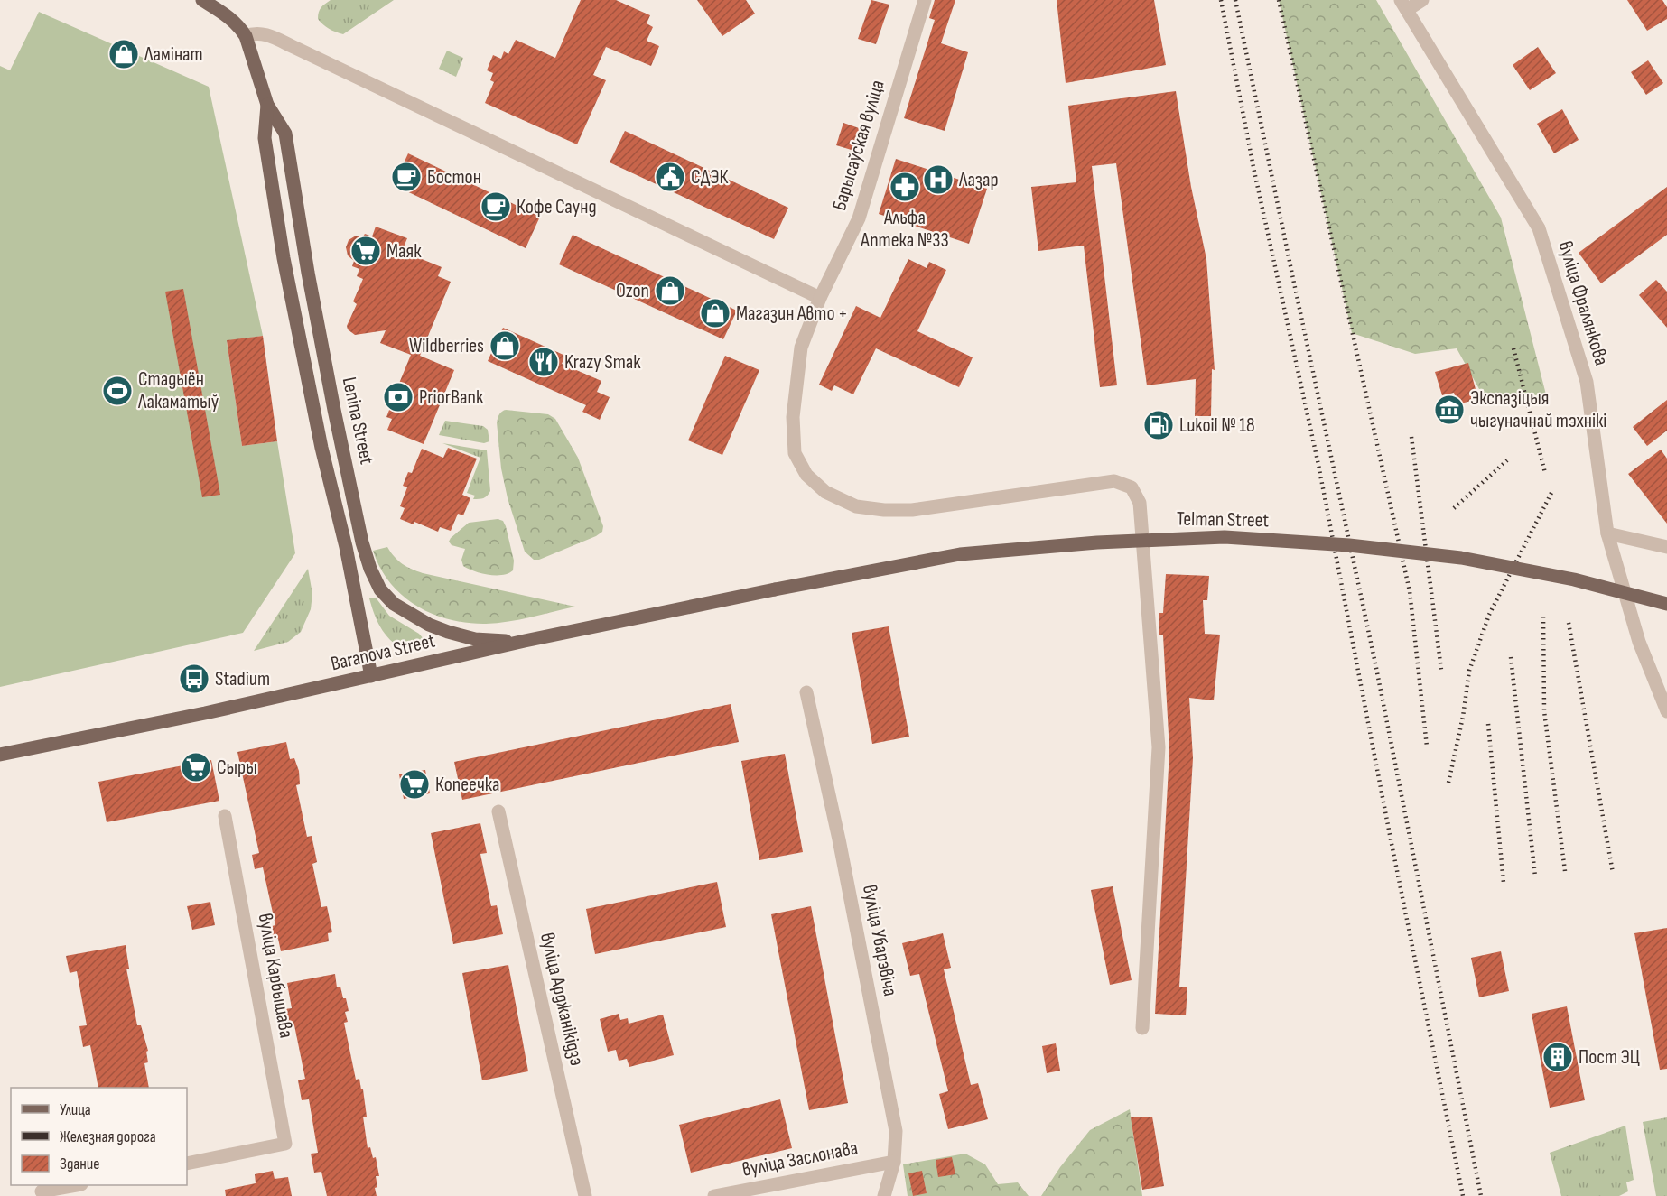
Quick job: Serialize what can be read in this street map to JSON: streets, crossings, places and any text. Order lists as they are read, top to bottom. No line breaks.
{"streets":{"main road":["Lenina Street","Telman Street","Baranova Street"],"street":["Барысаўская вуліца","вуліца Фралянкова","вуліца Убарэвіча","вуліца Карбышава","вуліца Арджанікідзэ","вуліца Заслонава"]},"crossings":[["Lenina Street","Baranova Street"],["Telman Street","Baranova Street"],["вуліца Убарэвіча","вуліца Заслонава"]],"places":{"shop":["Ламінат","Ozon","Магазин Авто +","Wildberries"],"cafe":["Бостон","Кофе Саунд"],"public building":["СДЭК"],"hospital":["Лазар"],"pharmacy":["Альфа Аптека №33"],"supermarket":["Маяк","Сыры","Копеечка"],"restaurant":["Krazy Smak"],"sports":["Стадыён Лакаматыў"],"bank":["PriorBank"],"museum":["Экспазіцыя чыгуначнай тэхнікі"],"fuel station":["Lukoil № 18"],"bus stop":["Stadium"],"building":["Пост ЭЦ"]},"legend":["Улица","Железная дорога","Здание"]}
